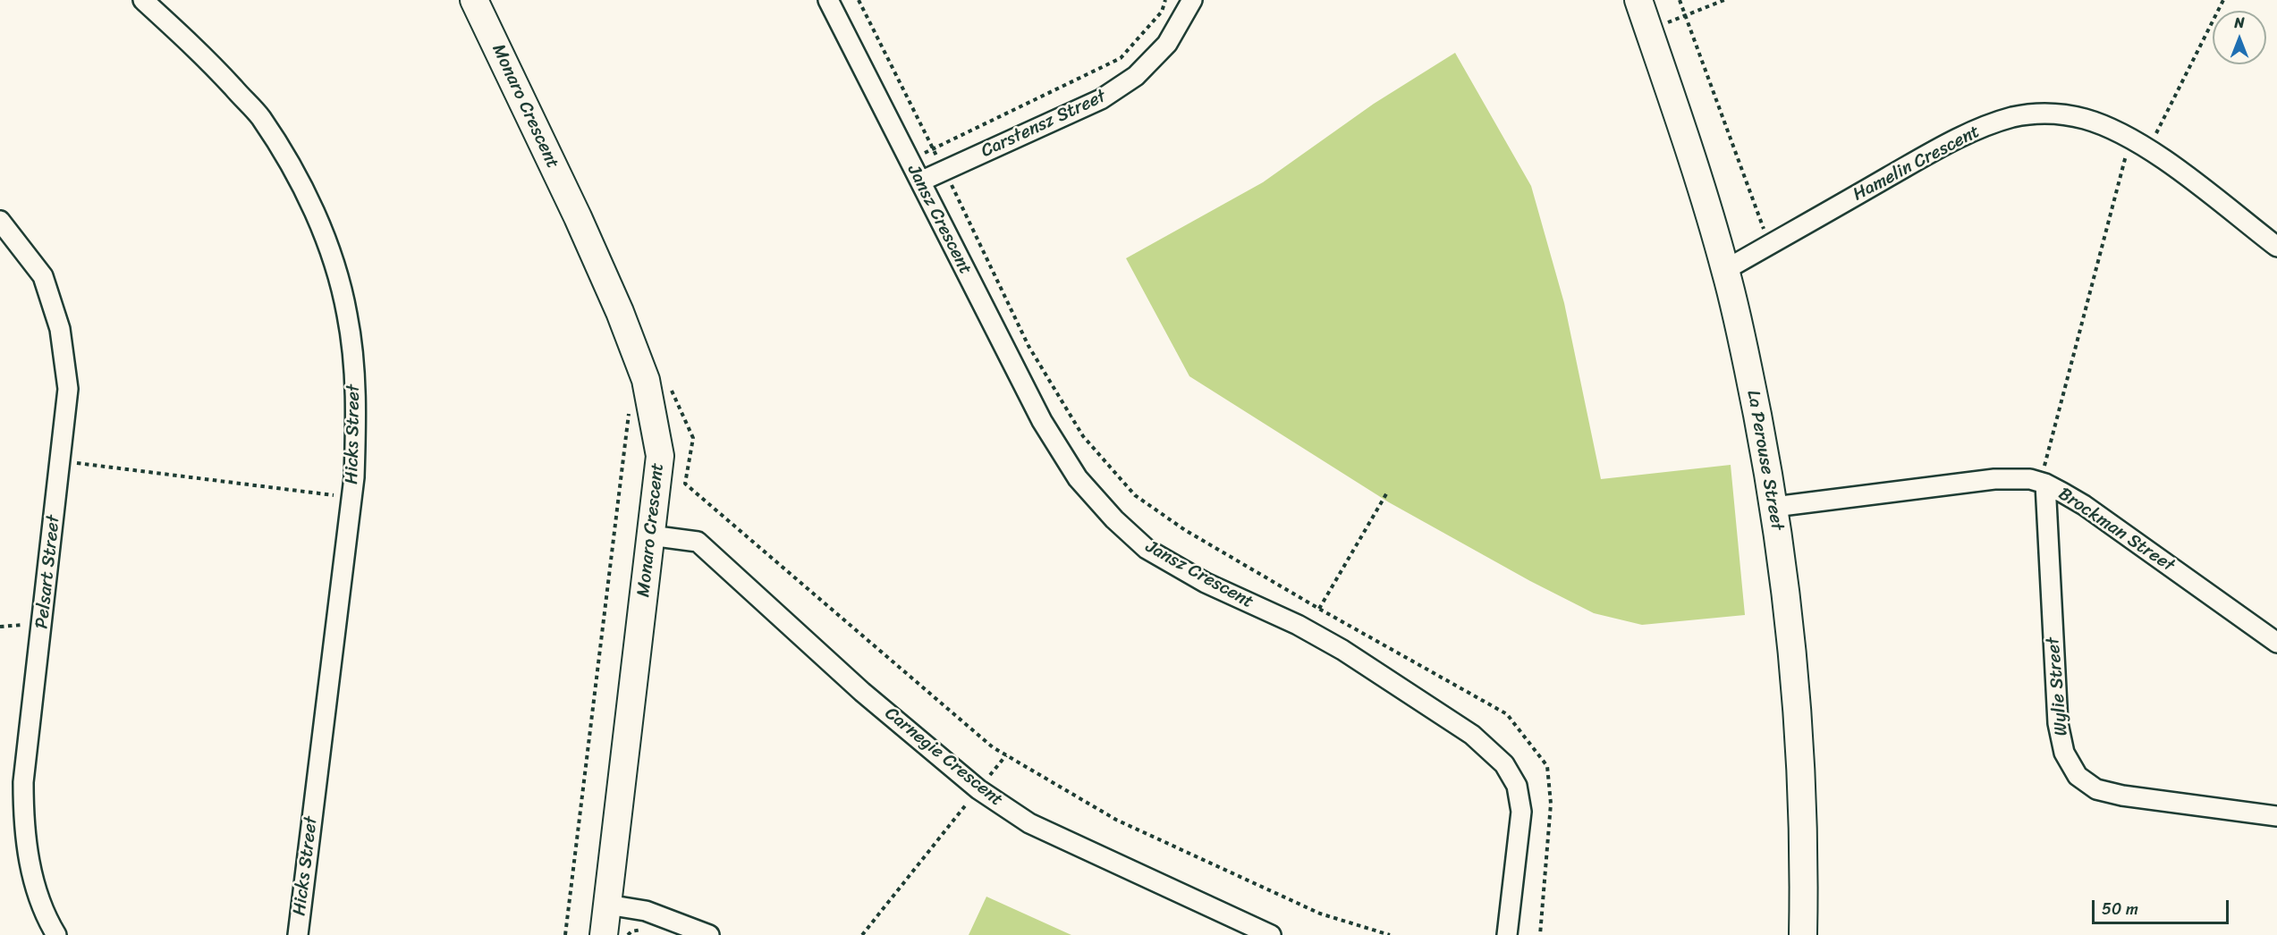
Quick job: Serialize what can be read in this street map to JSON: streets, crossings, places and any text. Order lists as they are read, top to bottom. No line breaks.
{"streets":{"street":["Monaro Crescent","Carstensz Street","Hamelin Crescent","Jansz Crescent","Hicks Street","La Perouse Street","Brockman Street","Pelsart Street","Wylie Street","Carnegie Crescent"]},"crossings":[["Monaro Crescent","Carnegie Crescent"],["Carstensz Street","Jansz Crescent"],["Hamelin Crescent","La Perouse Street"],["La Perouse Street","Brockman Street"],["Brockman Street","Wylie Street"]],"scale_bar":"50 m","north":"top"}
